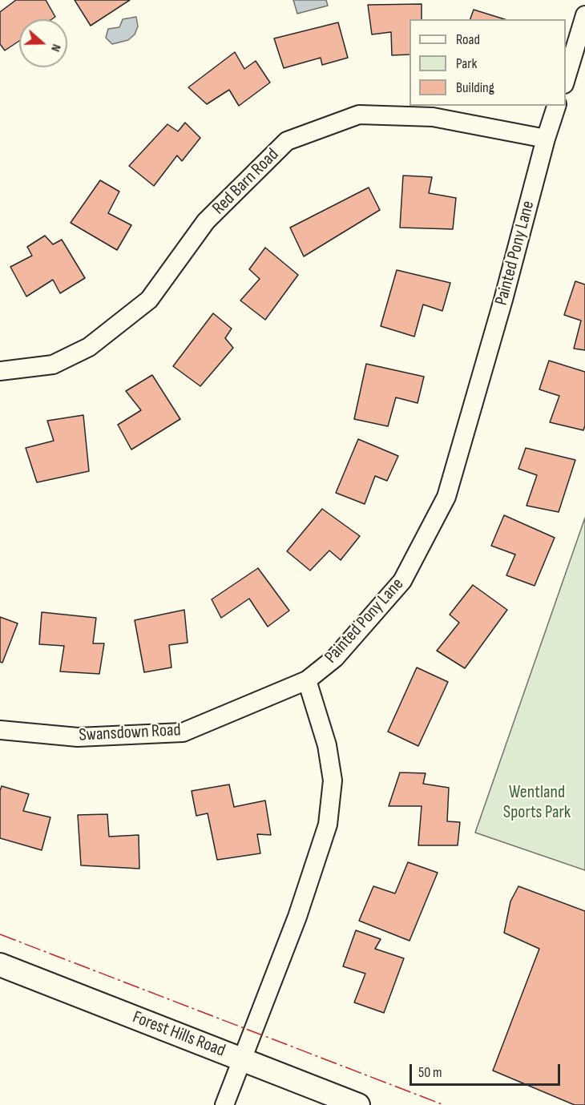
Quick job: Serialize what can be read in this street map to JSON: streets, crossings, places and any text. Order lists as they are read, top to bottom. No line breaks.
{"streets":{"street":["Red Barn Road","Painted Pony Lane","Swansdown Road","Forest Hills Road"]},"crossings":[["Red Barn Road","Painted Pony Lane"],["Painted Pony Lane","Swansdown Road"]],"parks":["Wentland Sports Park"],"legend":["Road","Park","Building"],"scale_bar":"50 m","north":"right"}
